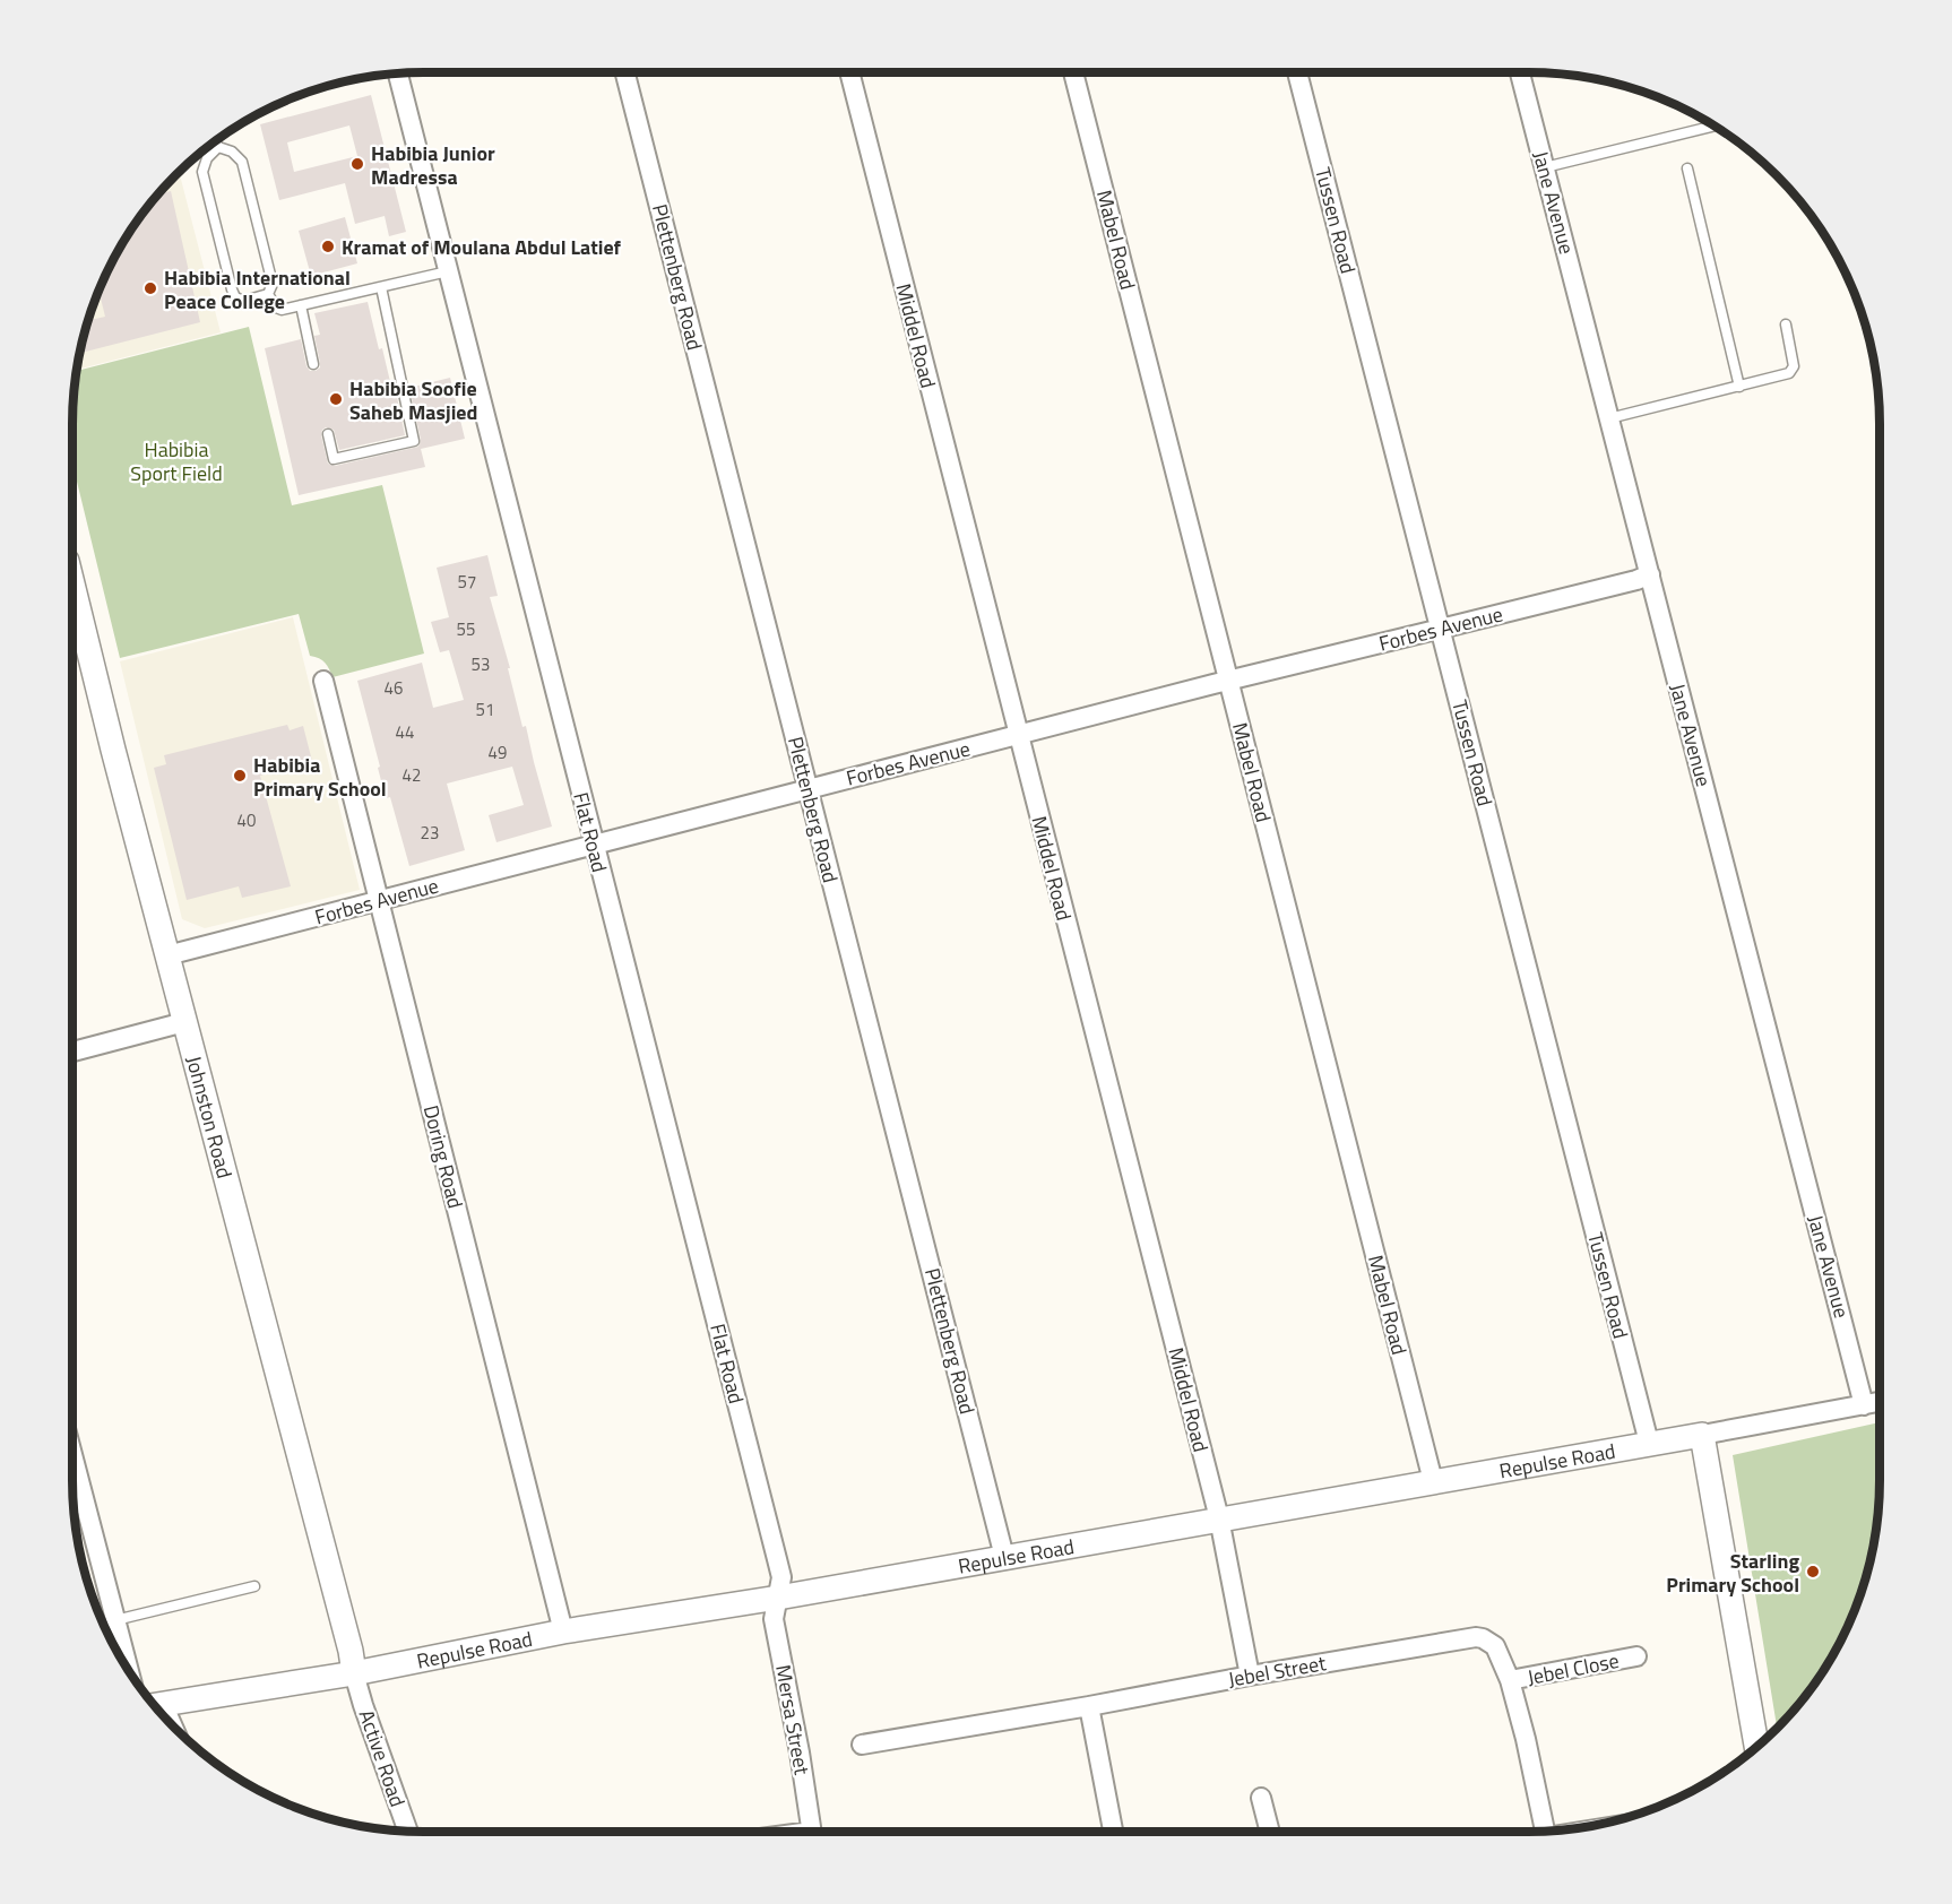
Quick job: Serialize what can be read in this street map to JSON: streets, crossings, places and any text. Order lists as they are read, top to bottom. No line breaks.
{"streets":{"street":["Jane Avenue","Tussen Road","Mabel Road","Plettenberg Road","Middel Road","Forbes Avenue","Flat Road","Johnston Road","Doring Road","Repulse Road","Jebel Close","Jebel Street","Mersa Street","Active Road"]},"crossings":[["Jane Avenue","Forbes Avenue"],["Jane Avenue","Repulse Road"],["Tussen Road","Forbes Avenue"],["Tussen Road","Repulse Road"],["Mabel Road","Forbes Avenue"],["Mabel Road","Repulse Road"],["Plettenberg Road","Forbes Avenue"],["Plettenberg Road","Repulse Road"],["Middel Road","Forbes Avenue"],["Middel Road","Repulse Road"],["Middel Road","Jebel Street"],["Forbes Avenue","Flat Road"],["Forbes Avenue","Johnston Road"],["Forbes Avenue","Doring Road"],["Flat Road","Repulse Road"],["Flat Road","Mersa Street"],["Johnston Road","Repulse Road"],["Johnston Road","Active Road"],["Doring Road","Repulse Road"],["Repulse Road","Mersa Street"],["Repulse Road","Active Road"],["Jebel Close","Jebel Street"]],"parks":["Habibia Sport Field"],"places":["Habibia Junior Madressa","Kramat of Moulana Abdul Latief","Habibia International Peace College","Habibia Soofie Saheb Masjied","Habibia Primary School","Starling Primary School"],"house_numbers":["57","55","53","46","51","44","49","42","40","23"]}
